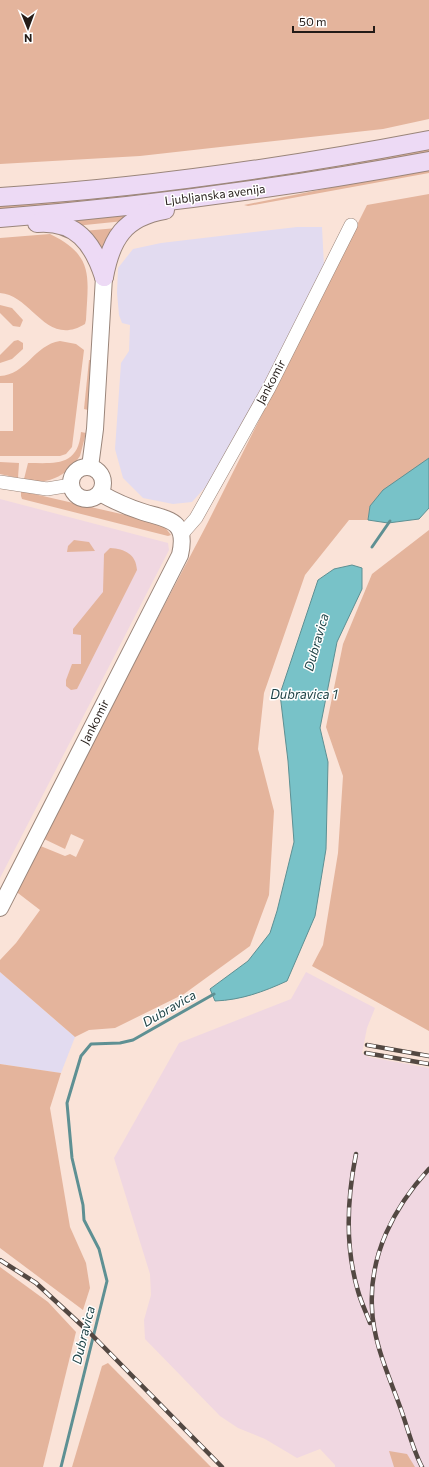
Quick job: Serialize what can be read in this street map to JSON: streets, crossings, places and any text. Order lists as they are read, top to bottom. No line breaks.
{"streets":{"main road":["Ljubljanska avenija"],"street":["Jankomir"]},"water":["Dubravica","Dubravica 1"],"scale_bar":"50 m","north":"bottom"}
